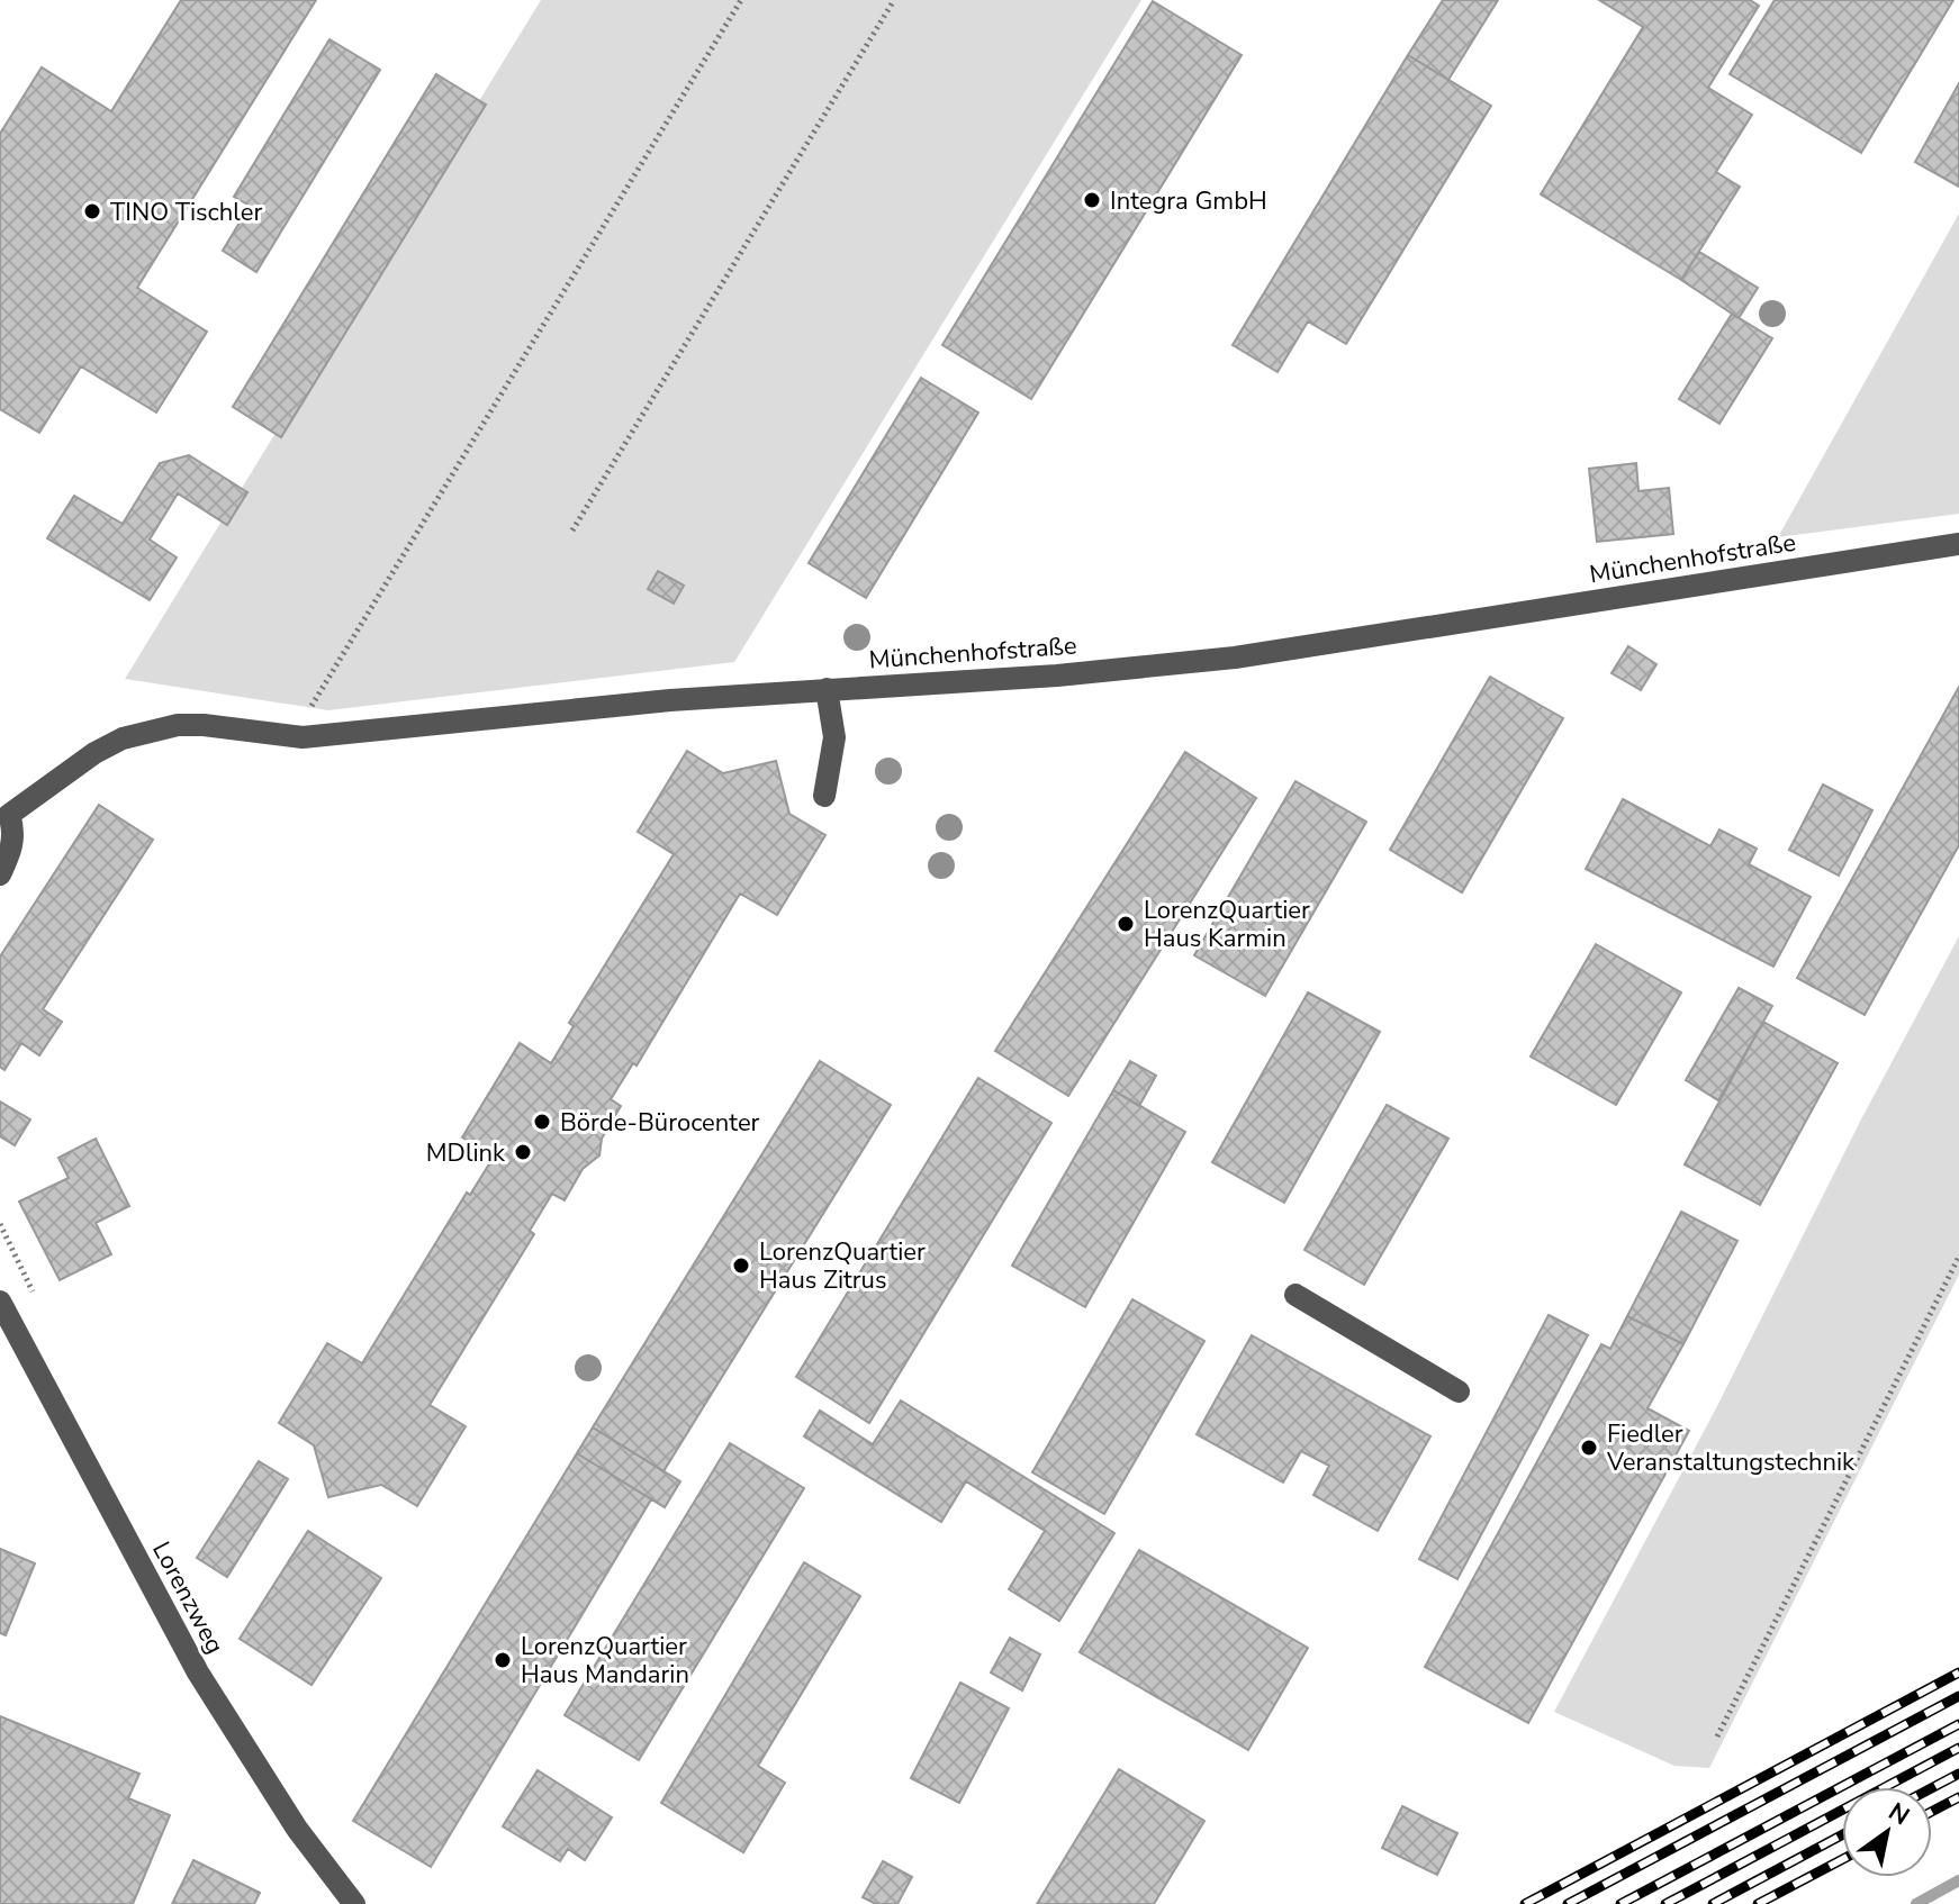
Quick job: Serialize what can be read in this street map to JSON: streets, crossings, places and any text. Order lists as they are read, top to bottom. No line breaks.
{"streets":{"street":["Münchenhofstraße","Lorenzweg"]},"places":["Integra GmbH","TINO Tischler","LorenzQuartier Haus Karmin","Börde-Bürocenter","MDlink","LorenzQuartier Haus Zitrus","Fiedler Veranstaltungstechnik","LorenzQuartier Haus Mandarin"],"north":"top right"}
